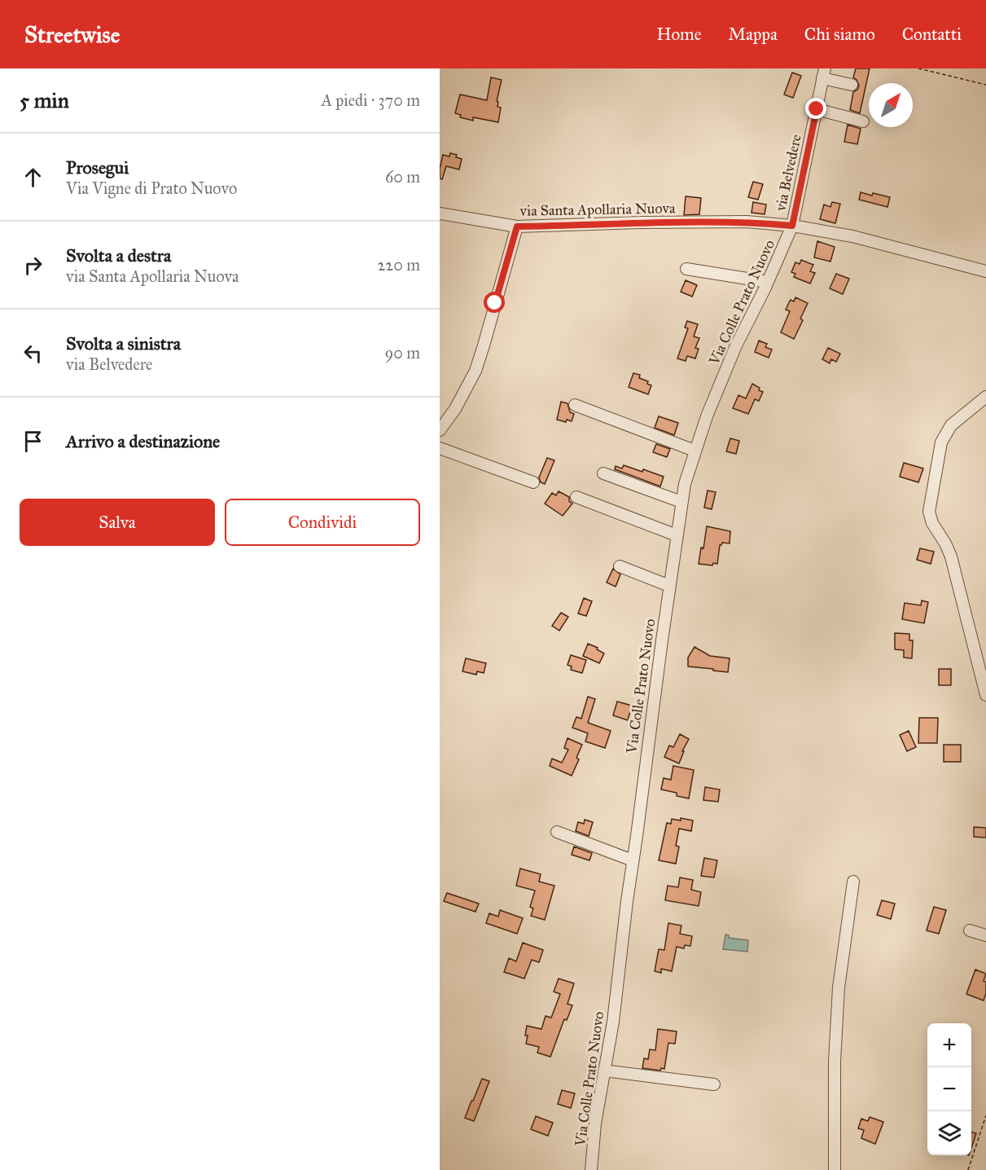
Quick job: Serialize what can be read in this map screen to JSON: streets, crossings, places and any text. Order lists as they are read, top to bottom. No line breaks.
{"streets":{"street":["via Belvedere","via Santa Apollaria Nuova","Via Colle Prato Nuovo"]},"crossings":[["via Belvedere","via Santa Apollaria Nuova"],["via Belvedere","Via Colle Prato Nuovo"],["via Santa Apollaria Nuova","Via Colle Prato Nuovo"]],"north":"top right","page":{"header":"Streetwise","nav":["Home","Mappa","Chi siamo","Contatti"],"heading":["5 min","A piedi · 370 m"],"list":[["Prosegui","Via Vigne di Prato Nuovo","60 m"],["Svolta a destra","via Santa Apollaria Nuova","220 m"],["Svolta a sinistra","via Belvedere","90 m"],"Arrivo a destinazione"],"buttons":["Salva","Condividi"],"map_buttons":["+","−"]}}
